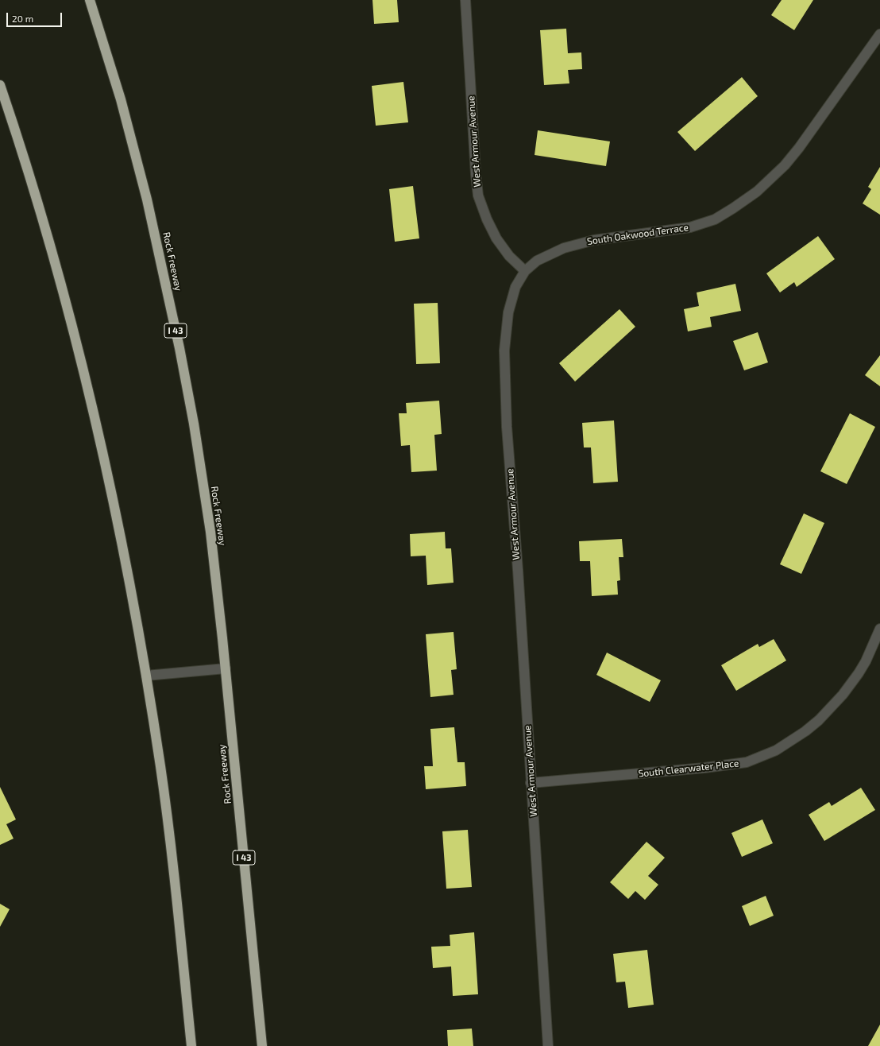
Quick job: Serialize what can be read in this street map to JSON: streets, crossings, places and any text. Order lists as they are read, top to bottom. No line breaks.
{"streets":{"highway":["Rock Freeway","I 43"],"street":["West Armour Avenue","South Oakwood Terrace","South Clearwater Place"]},"crossings":[["West Armour Avenue","South Oakwood Terrace"],["West Armour Avenue","South Clearwater Place"]],"scale_bar":"20 m"}
